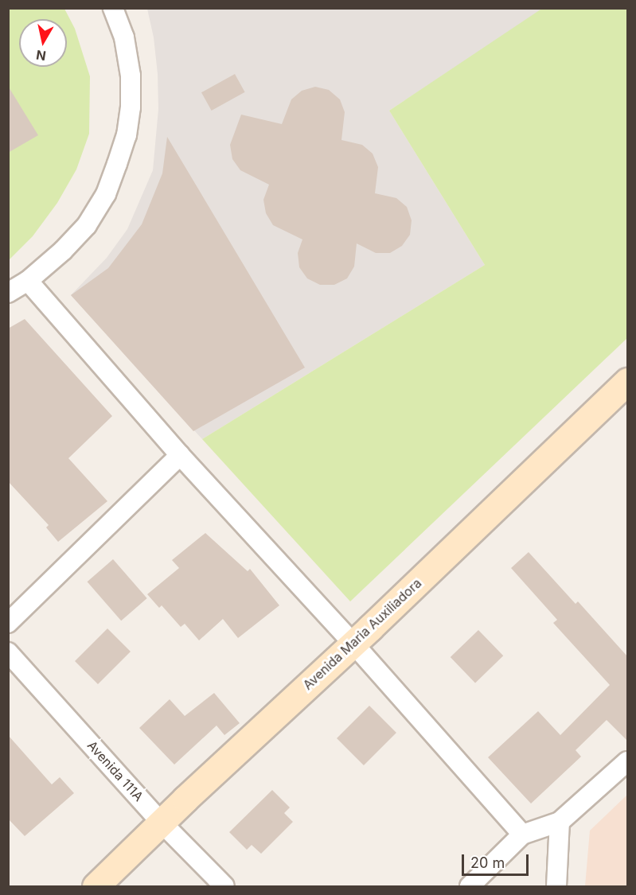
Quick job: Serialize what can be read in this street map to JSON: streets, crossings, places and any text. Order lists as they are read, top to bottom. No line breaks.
{"streets":{"main road":["Avenida Maria Auxiliadora"],"street":["Avenida 111A"]},"crossings":[["Avenida Maria Auxiliadora","Avenida 111A"]],"scale_bar":"20 m","north":"bottom"}
